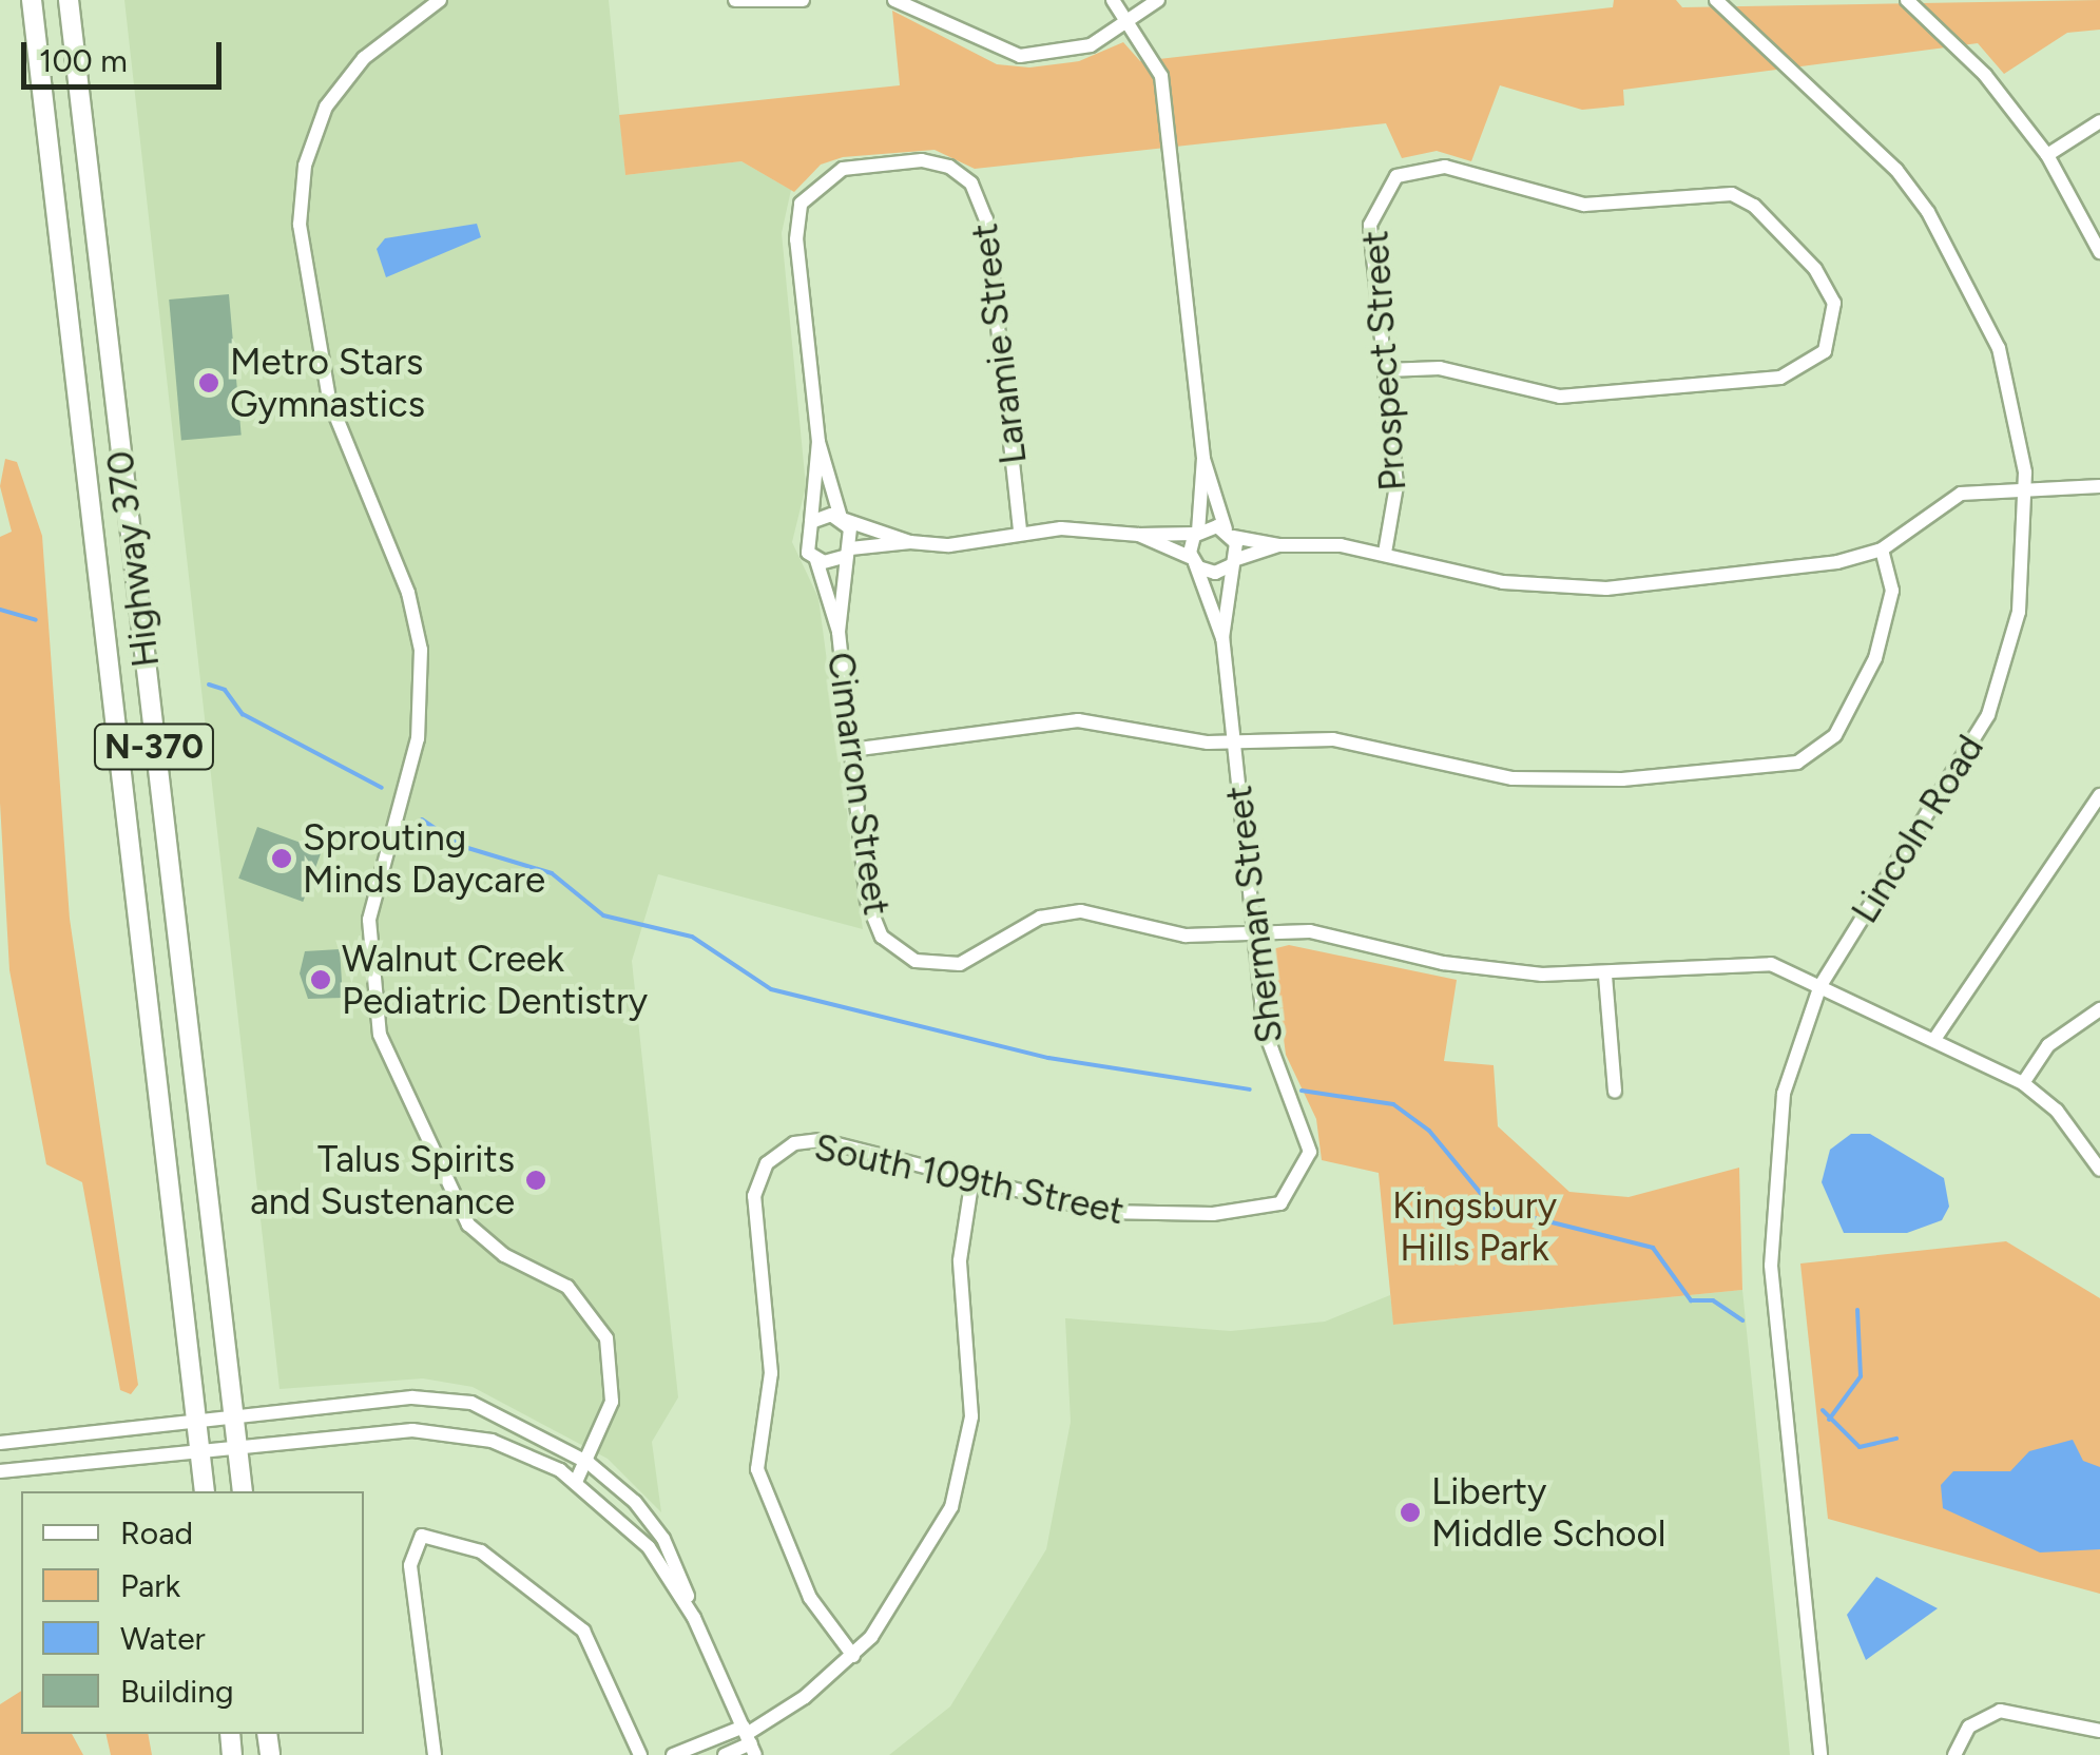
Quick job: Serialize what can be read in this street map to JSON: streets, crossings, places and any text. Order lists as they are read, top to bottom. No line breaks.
{"streets":{"highway":["Highway 370","N-370"],"street":["Laramie Street","Prospect Street","Cimarron Street","Lincoln Road","Sherman Street","South 109th Street"]},"crossings":[["Cimarron Street","Sherman Street"],["Sherman Street","South 109th Street"]],"parks":["Kingsbury Hills Park"],"places":["Metro Stars Gymnastics","Sprouting Minds Daycare","Walnut Creek Pediatric Dentistry","Talus Spirits and Sustenance","Liberty Middle School"],"legend":["Road","Park","Water","Building"],"scale_bar":"100 m"}
